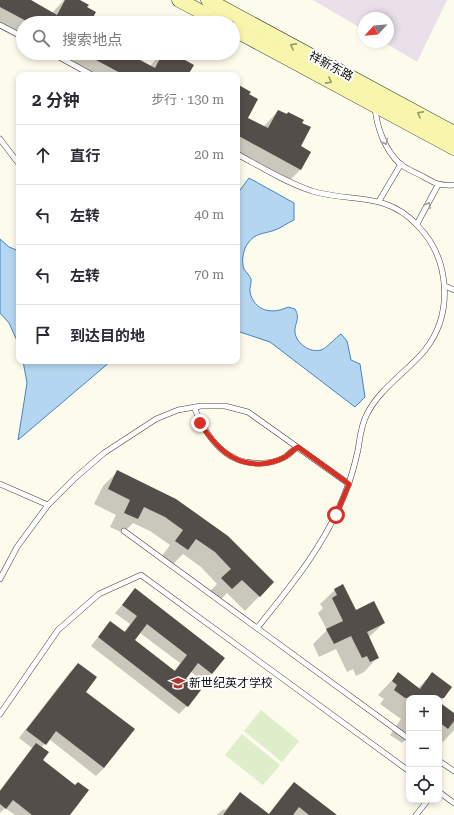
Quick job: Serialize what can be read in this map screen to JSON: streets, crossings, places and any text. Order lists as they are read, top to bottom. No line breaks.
{"streets":{"street":["祥新东路"]},"places":{"school or university":["新世纪英才学校"]},"north":"bottom left","page":{"search":"搜索地点","heading":["2 分钟","步行 · 130 m"],"list":[["直行","20 m"],["左转","40 m"],["左转","70 m"],"到达目的地"],"map_buttons":["+","−"]}}
